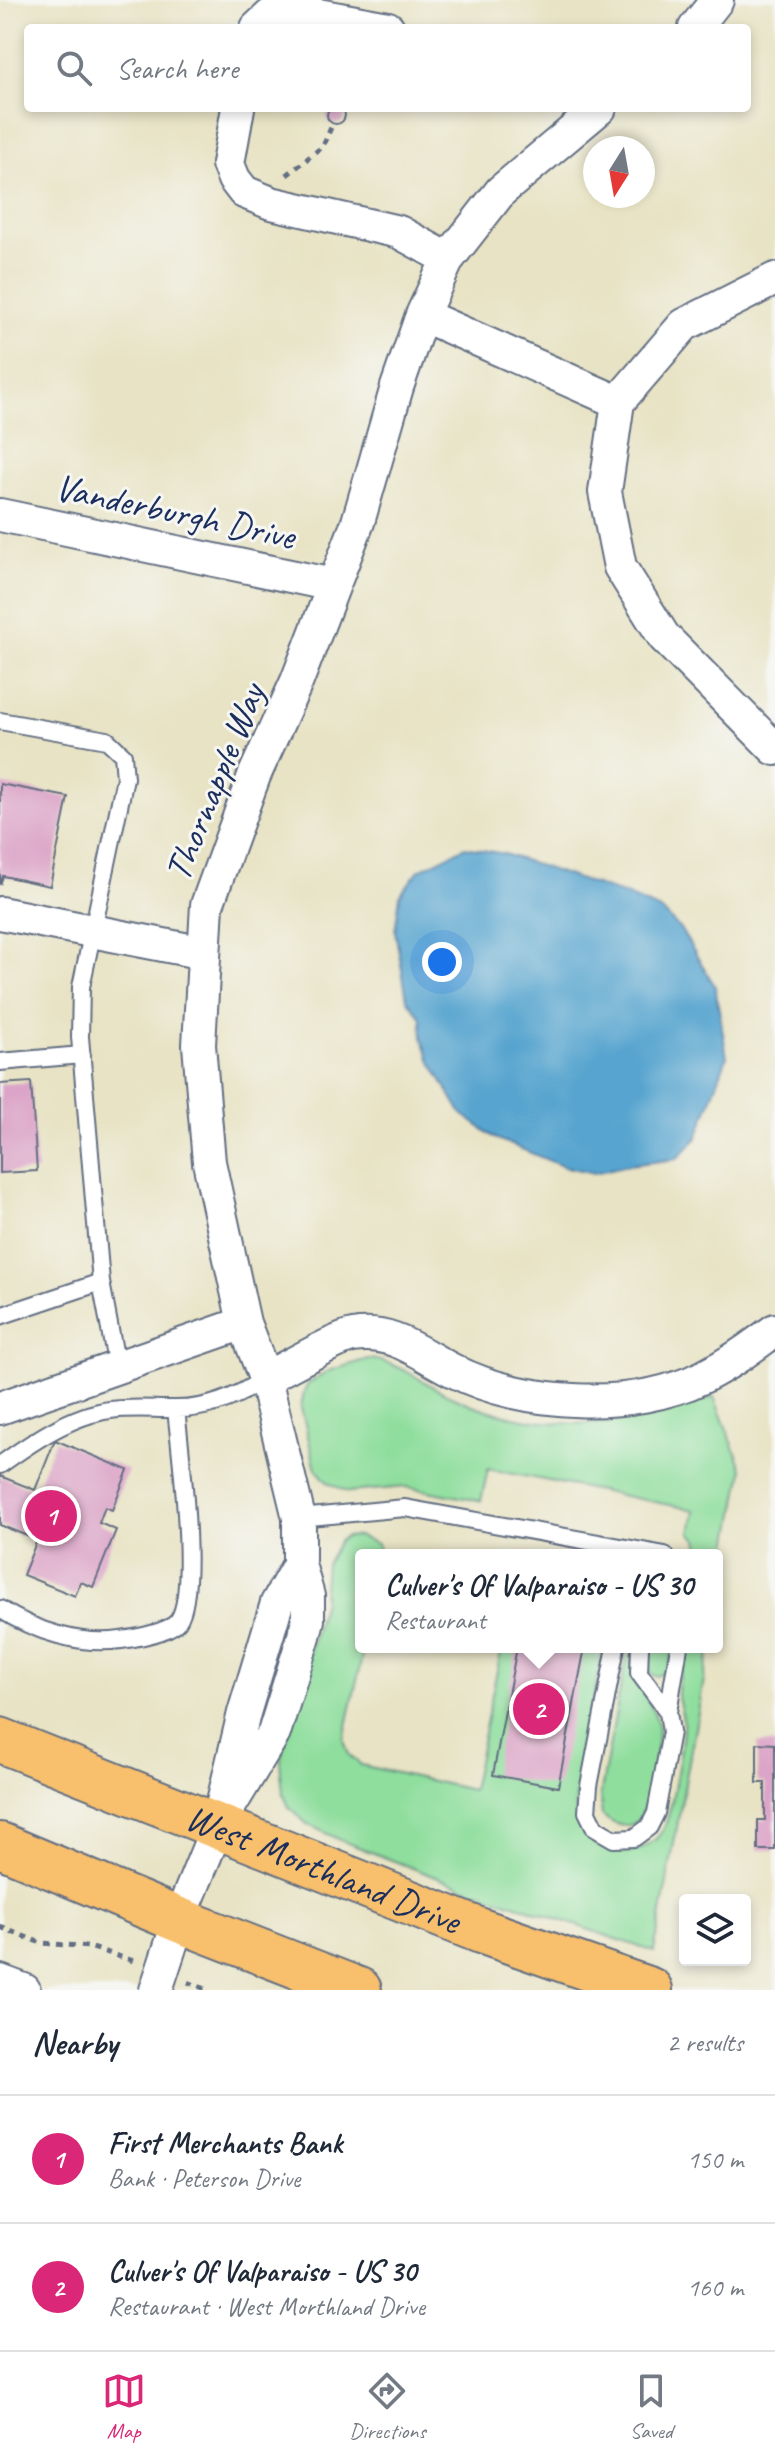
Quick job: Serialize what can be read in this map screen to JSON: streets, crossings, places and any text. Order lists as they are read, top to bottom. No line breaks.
{"streets":{"highway":["West Morthland Drive"],"street":["Vanderburgh Drive","Thornapple Way"]},"crossings":[["Vanderburgh Drive","Thornapple Way"],["Thornapple Way","West Morthland Drive"]],"north":"bottom","page":{"search":"Search here","pins":["1","2"],"popup":["Culver's Of Valparaiso - US 30","Restaurant"],"heading":["Nearby","2 results"],"list":[{"mark":"1","name":"First Merchants Bank","note":"Bank · Peterson Drive","value":"150 m"},{"mark":"2","name":"Culver's Of Valparaiso - US 30","note":"Restaurant · West Morthland Drive","value":"160 m"}],"nav":["Map","Directions","Saved"]}}
